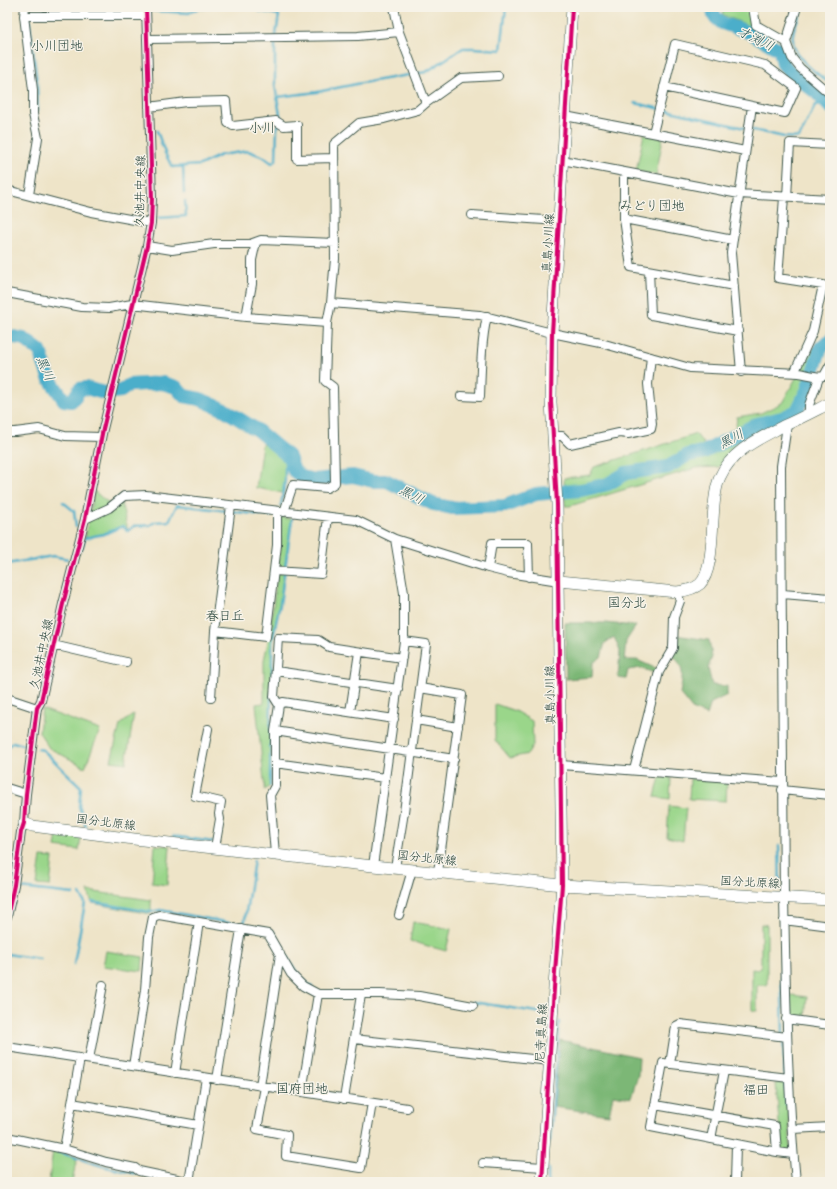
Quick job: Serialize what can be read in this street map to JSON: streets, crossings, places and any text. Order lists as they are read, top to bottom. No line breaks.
{"streets":{"street":["久池井中央線","真島小川線","国分北原線","尼寺真島線"]},"crossings":[["久池井中央線","国分北原線"],["真島小川線","国分北原線"],["真島小川線","尼寺真島線"],["国分北原線","尼寺真島線"]],"districts":["小川団地","小川","みどり団地","国分北","春日丘","国府団地","福田"],"water":["才渕川","黒川"]}
